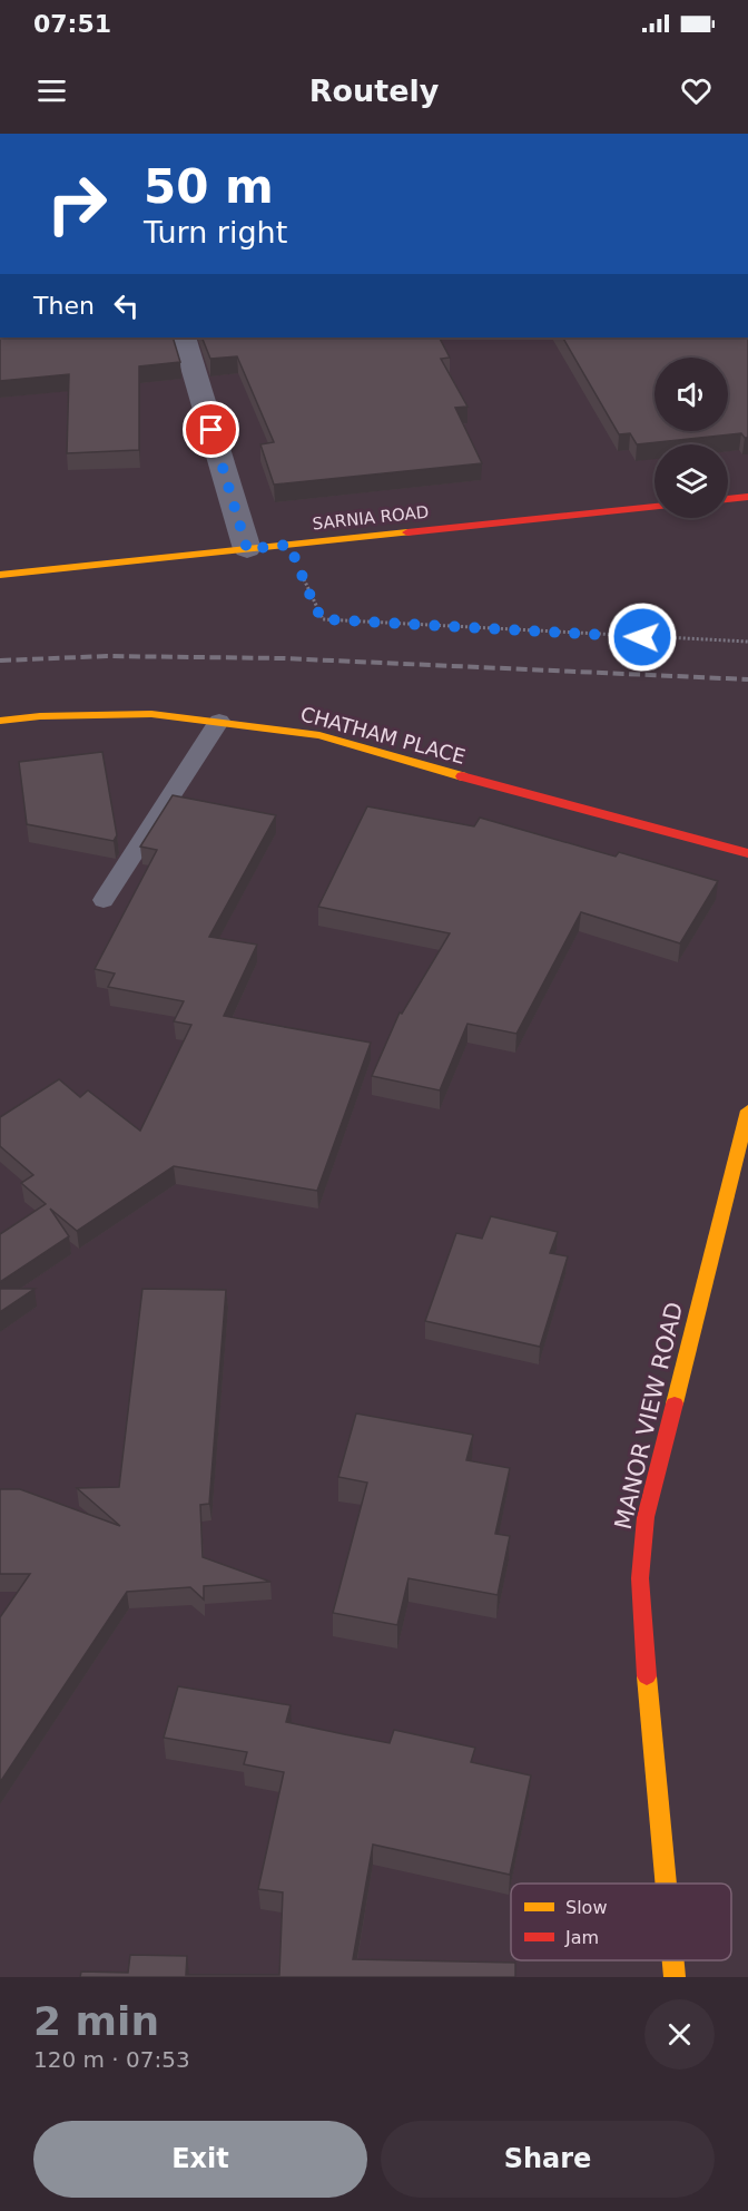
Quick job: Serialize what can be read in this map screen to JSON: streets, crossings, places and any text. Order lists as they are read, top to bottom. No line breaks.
{"streets":{"street":["SARNIA ROAD","CHATHAM PLACE","MANOR VIEW ROAD"]},"legend":["Slow","Jam"],"page":{"status":"07:51","header":"Routely","turn":["50 m","Turn right"],"then":"Then","heading":["2 min","120 m · 07:53"],"buttons":["Exit","Share"]}}
